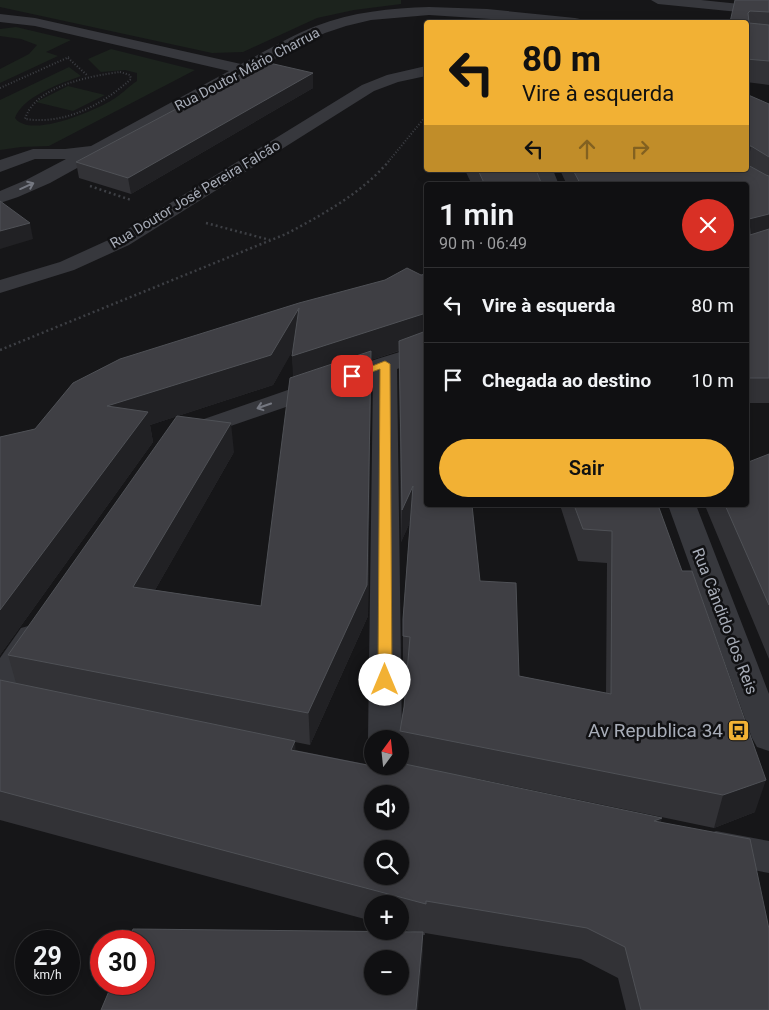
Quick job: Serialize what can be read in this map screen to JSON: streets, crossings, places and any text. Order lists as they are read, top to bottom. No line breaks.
{"streets":{"street":["Rua Doutor Mário Charrua","Rua Doutor José Pereira Falcão","Rua Cândido dos Reis"]},"places":{"bus stop":["Av Republica 34"]},"north":"top","page":{"turn":["80 m","Vire à esquerda"],"heading":["1 min","90 m · 06:49"],"list":[{"name":"Vire à esquerda","value":"80 m"},{"name":"Chegada ao destino","value":"10 m"}],"buttons":"Sair","map_buttons":["+","−"],"speed":"29 km/h","limit":"30"}}
